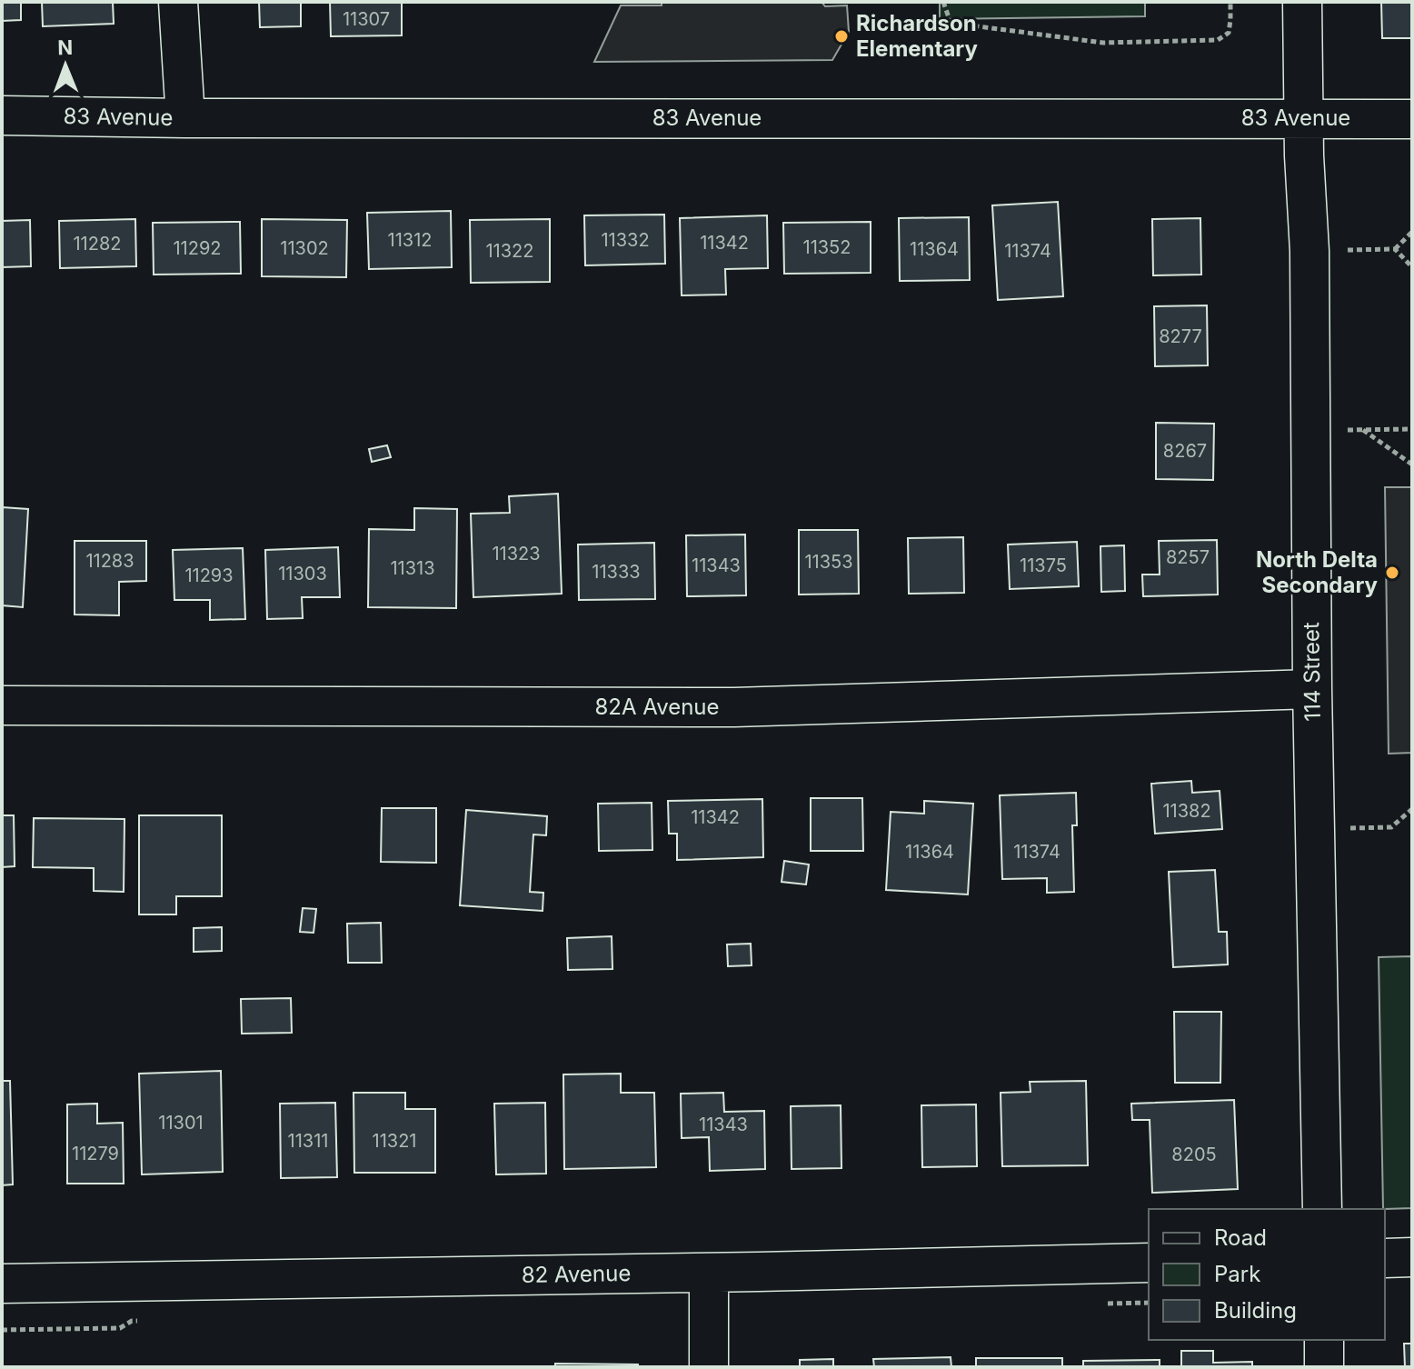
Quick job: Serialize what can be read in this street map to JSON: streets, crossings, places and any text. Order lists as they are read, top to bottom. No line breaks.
{"streets":{"street":["83 Avenue","114 Street","82A Avenue","82 Avenue"]},"crossings":[["83 Avenue","114 Street"],["114 Street","82A Avenue"]],"places":["Richardson Elementary","North Delta Secondary"],"house_numbers":["11307","11312","11332","11342","11282","11352","11292","11302","11364","11322","11374","8277","8267","11323","8257","11283","11353","11343","11375","11313","11333","11303","11293","11382","11342","11364","11374","11301","11343","11311","11321","11279","8205"],"legend":["Road","Park","Building"],"north":"top"}
